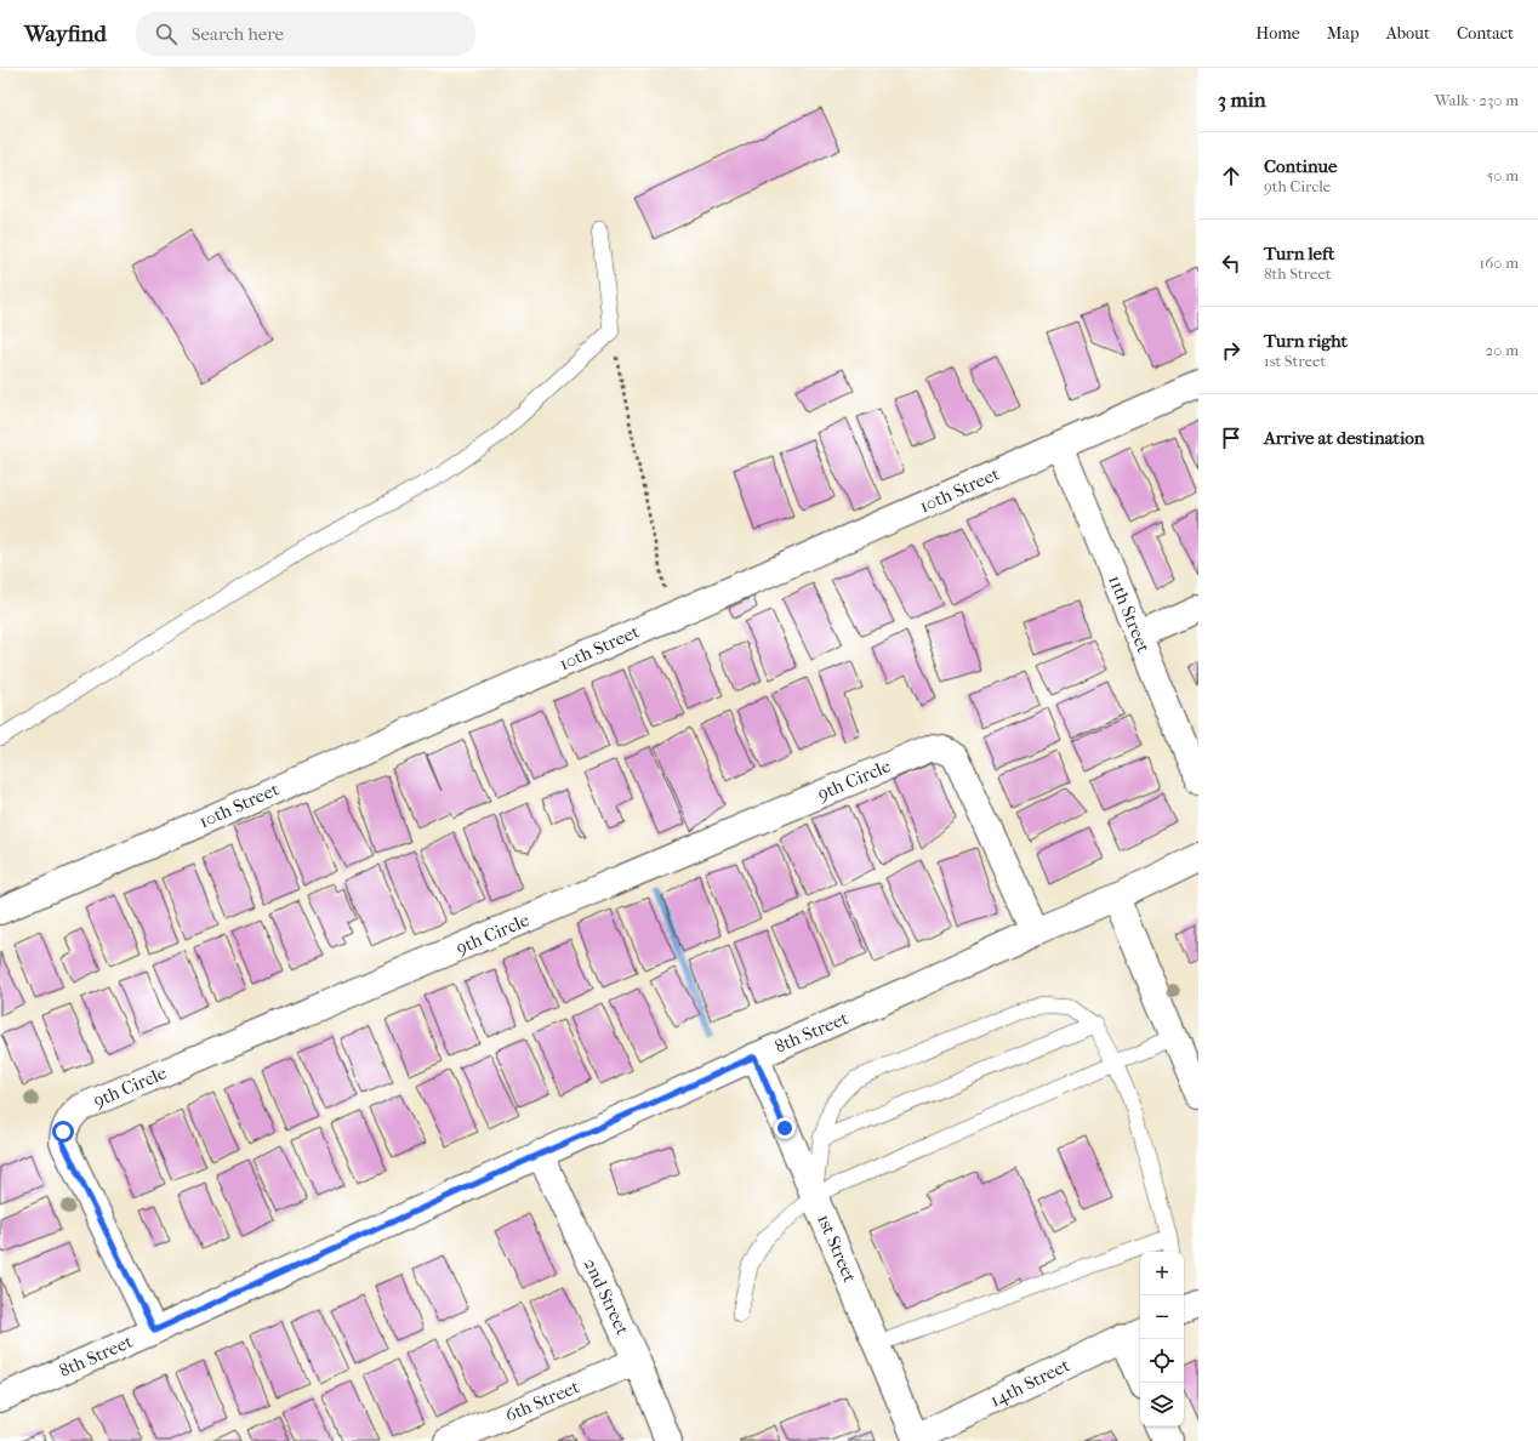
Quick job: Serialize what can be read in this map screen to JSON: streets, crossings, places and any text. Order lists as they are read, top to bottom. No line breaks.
{"streets":{"street":["10th Street","11th Street","9th Circle","8th Street","1st Street","2nd Street","14th Street","6th Street"]},"crossings":[["10th Street","11th Street"],["9th Circle","8th Street"],["8th Street","1st Street"],["8th Street","2nd Street"],["1st Street","14th Street"],["2nd Street","6th Street"]],"page":{"header":"Wayfind","search":"Search here","nav":["Home","Map","About","Contact"],"heading":["3 min","Walk · 230 m"],"list":[["Continue","9th Circle","50 m"],["Turn left","8th Street","160 m"],["Turn right","1st Street","20 m"],"Arrive at destination"],"map_buttons":["+","−"]}}
